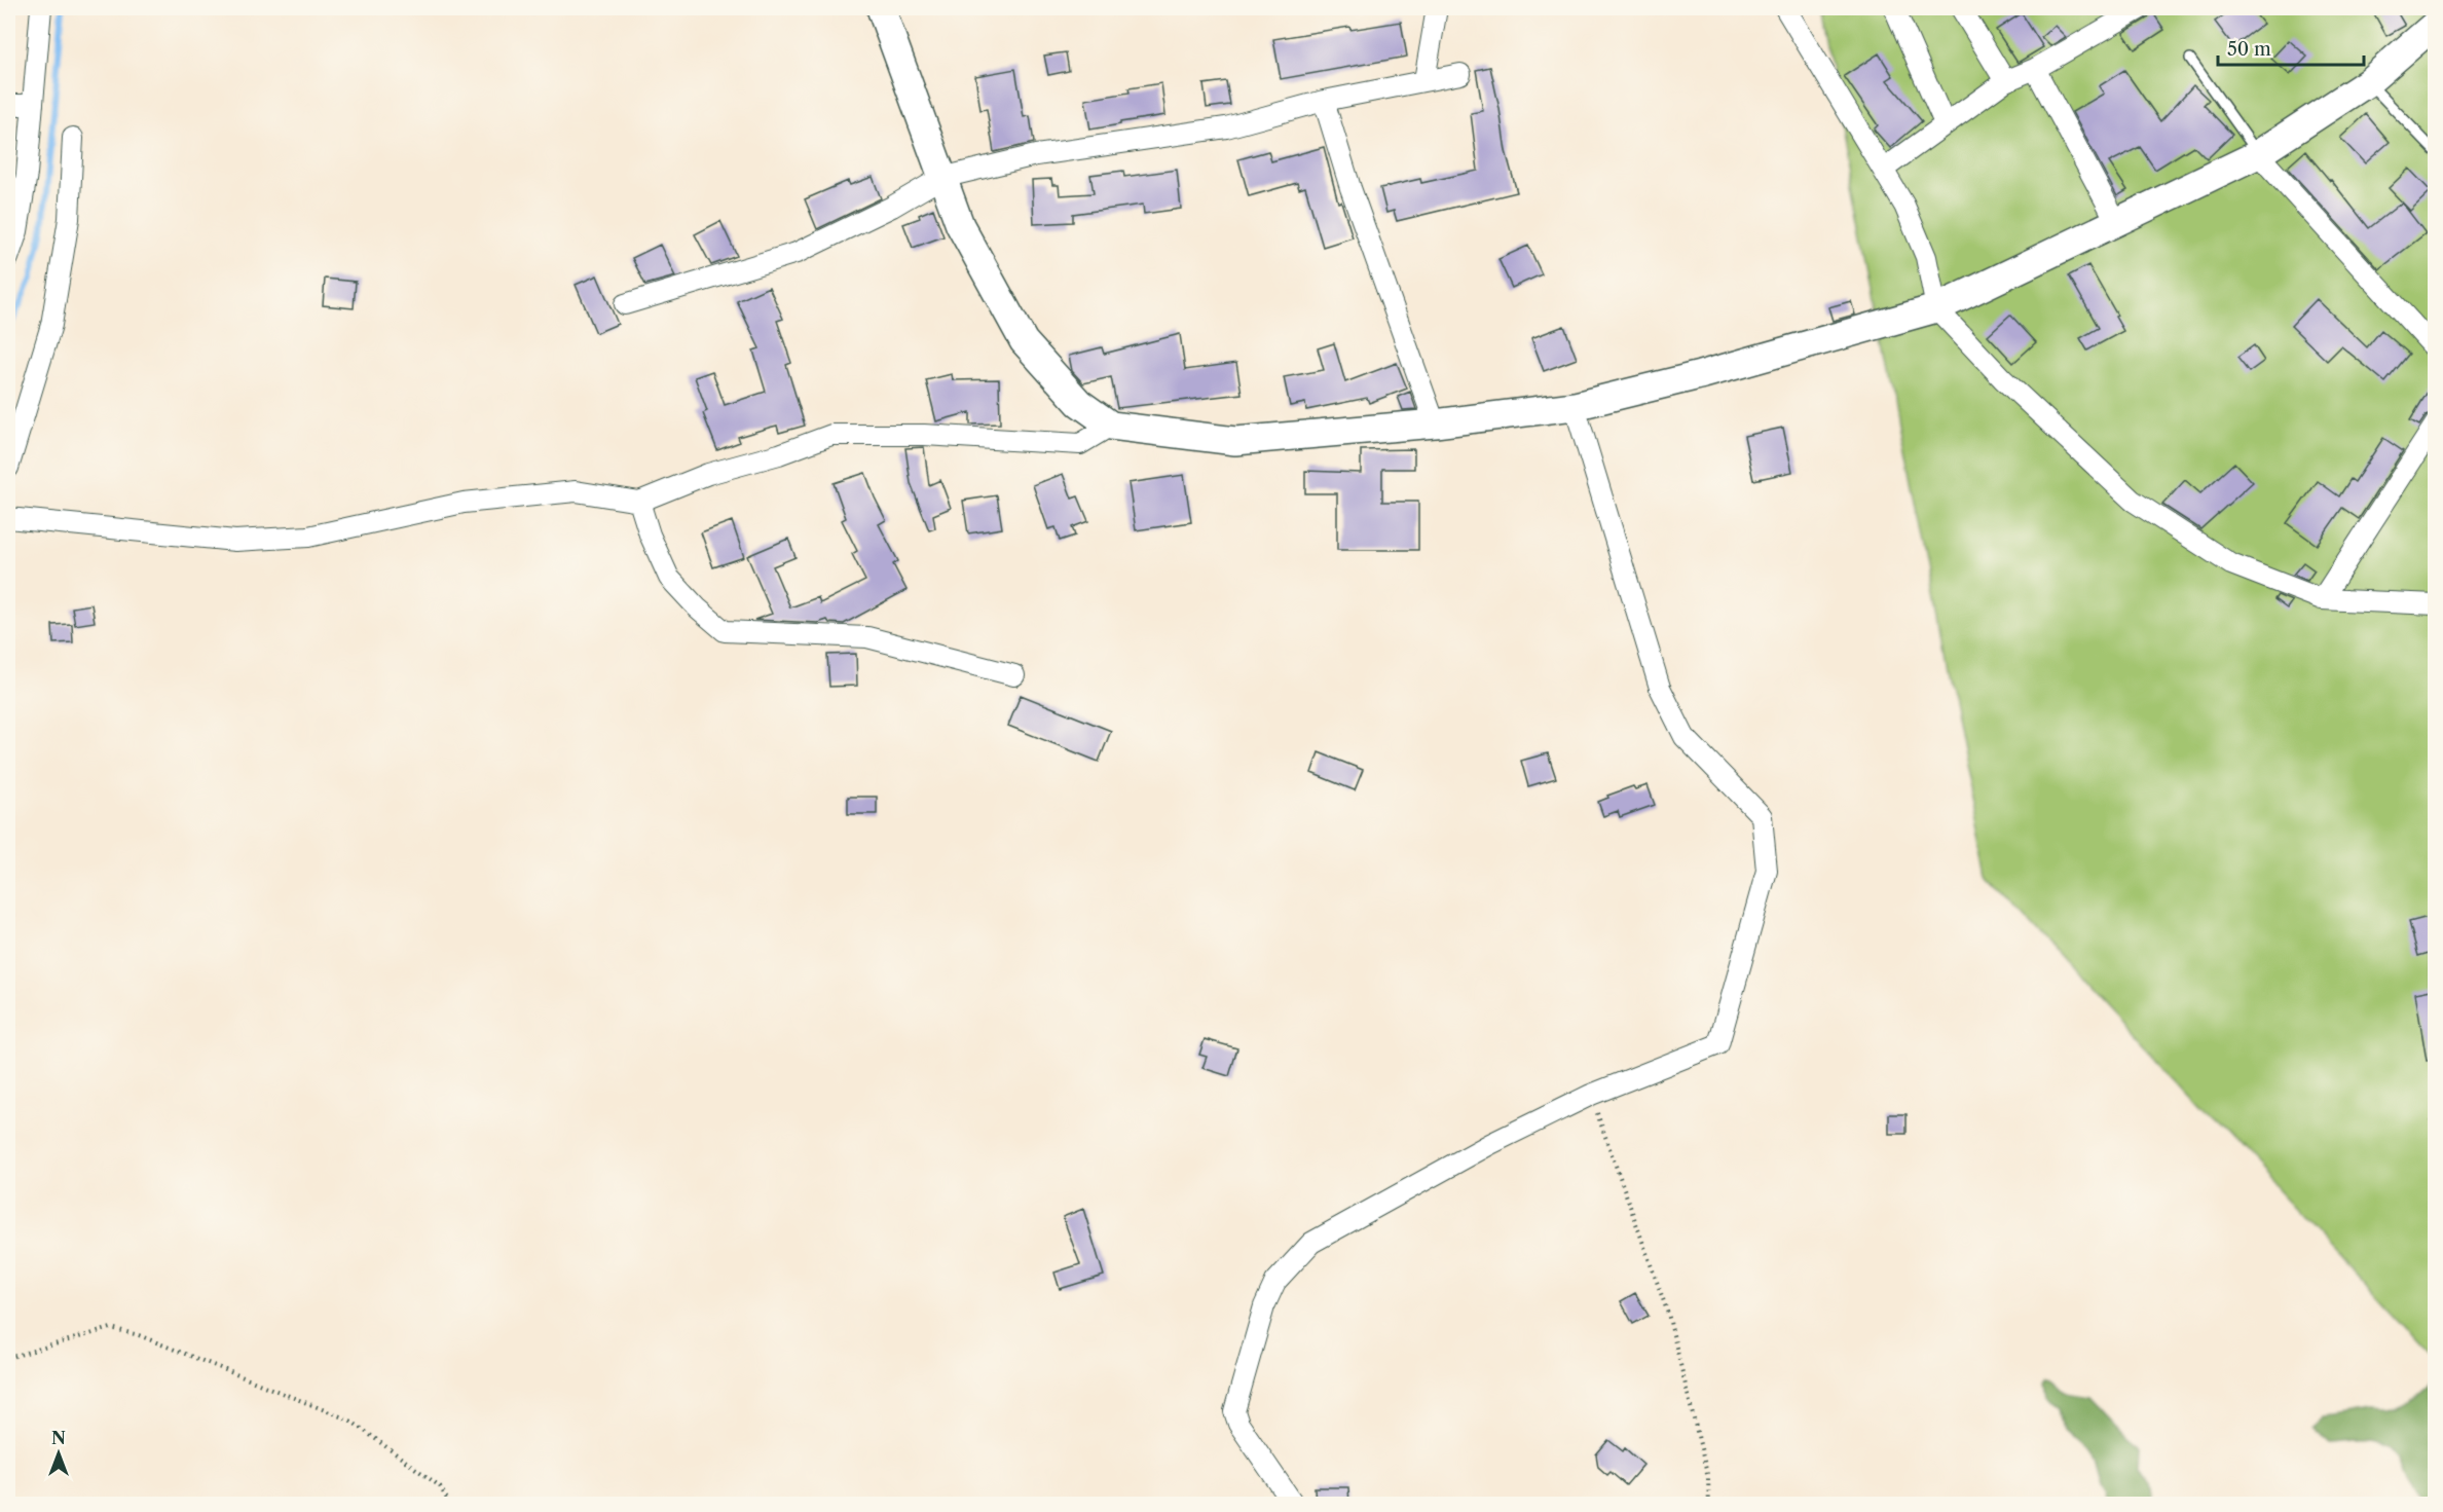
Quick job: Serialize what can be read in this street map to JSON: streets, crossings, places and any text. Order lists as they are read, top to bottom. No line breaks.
{"scale_bar":"50 m","north":"top"}
